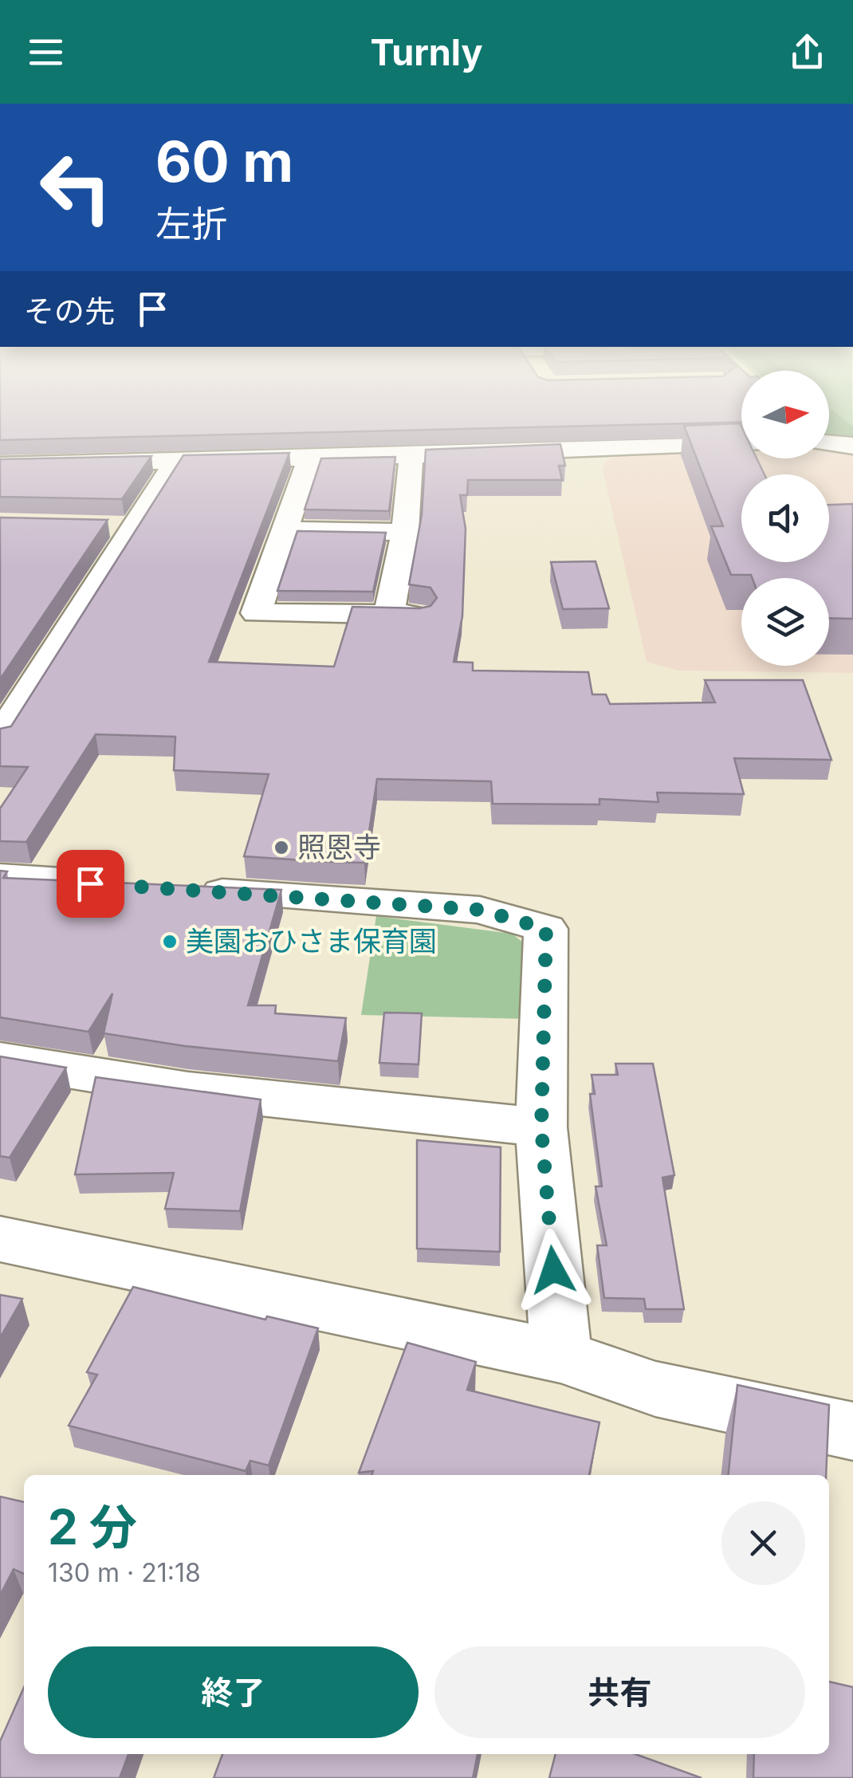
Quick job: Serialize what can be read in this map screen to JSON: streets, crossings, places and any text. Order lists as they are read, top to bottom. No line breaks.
{"places":["照恩寺","美園おひさま保育園"],"north":"right","page":{"header":"Turnly","turn":["60 m","左折"],"then":"その先","heading":["2 分","130 m · 21:18"],"buttons":["終了","共有"]}}
